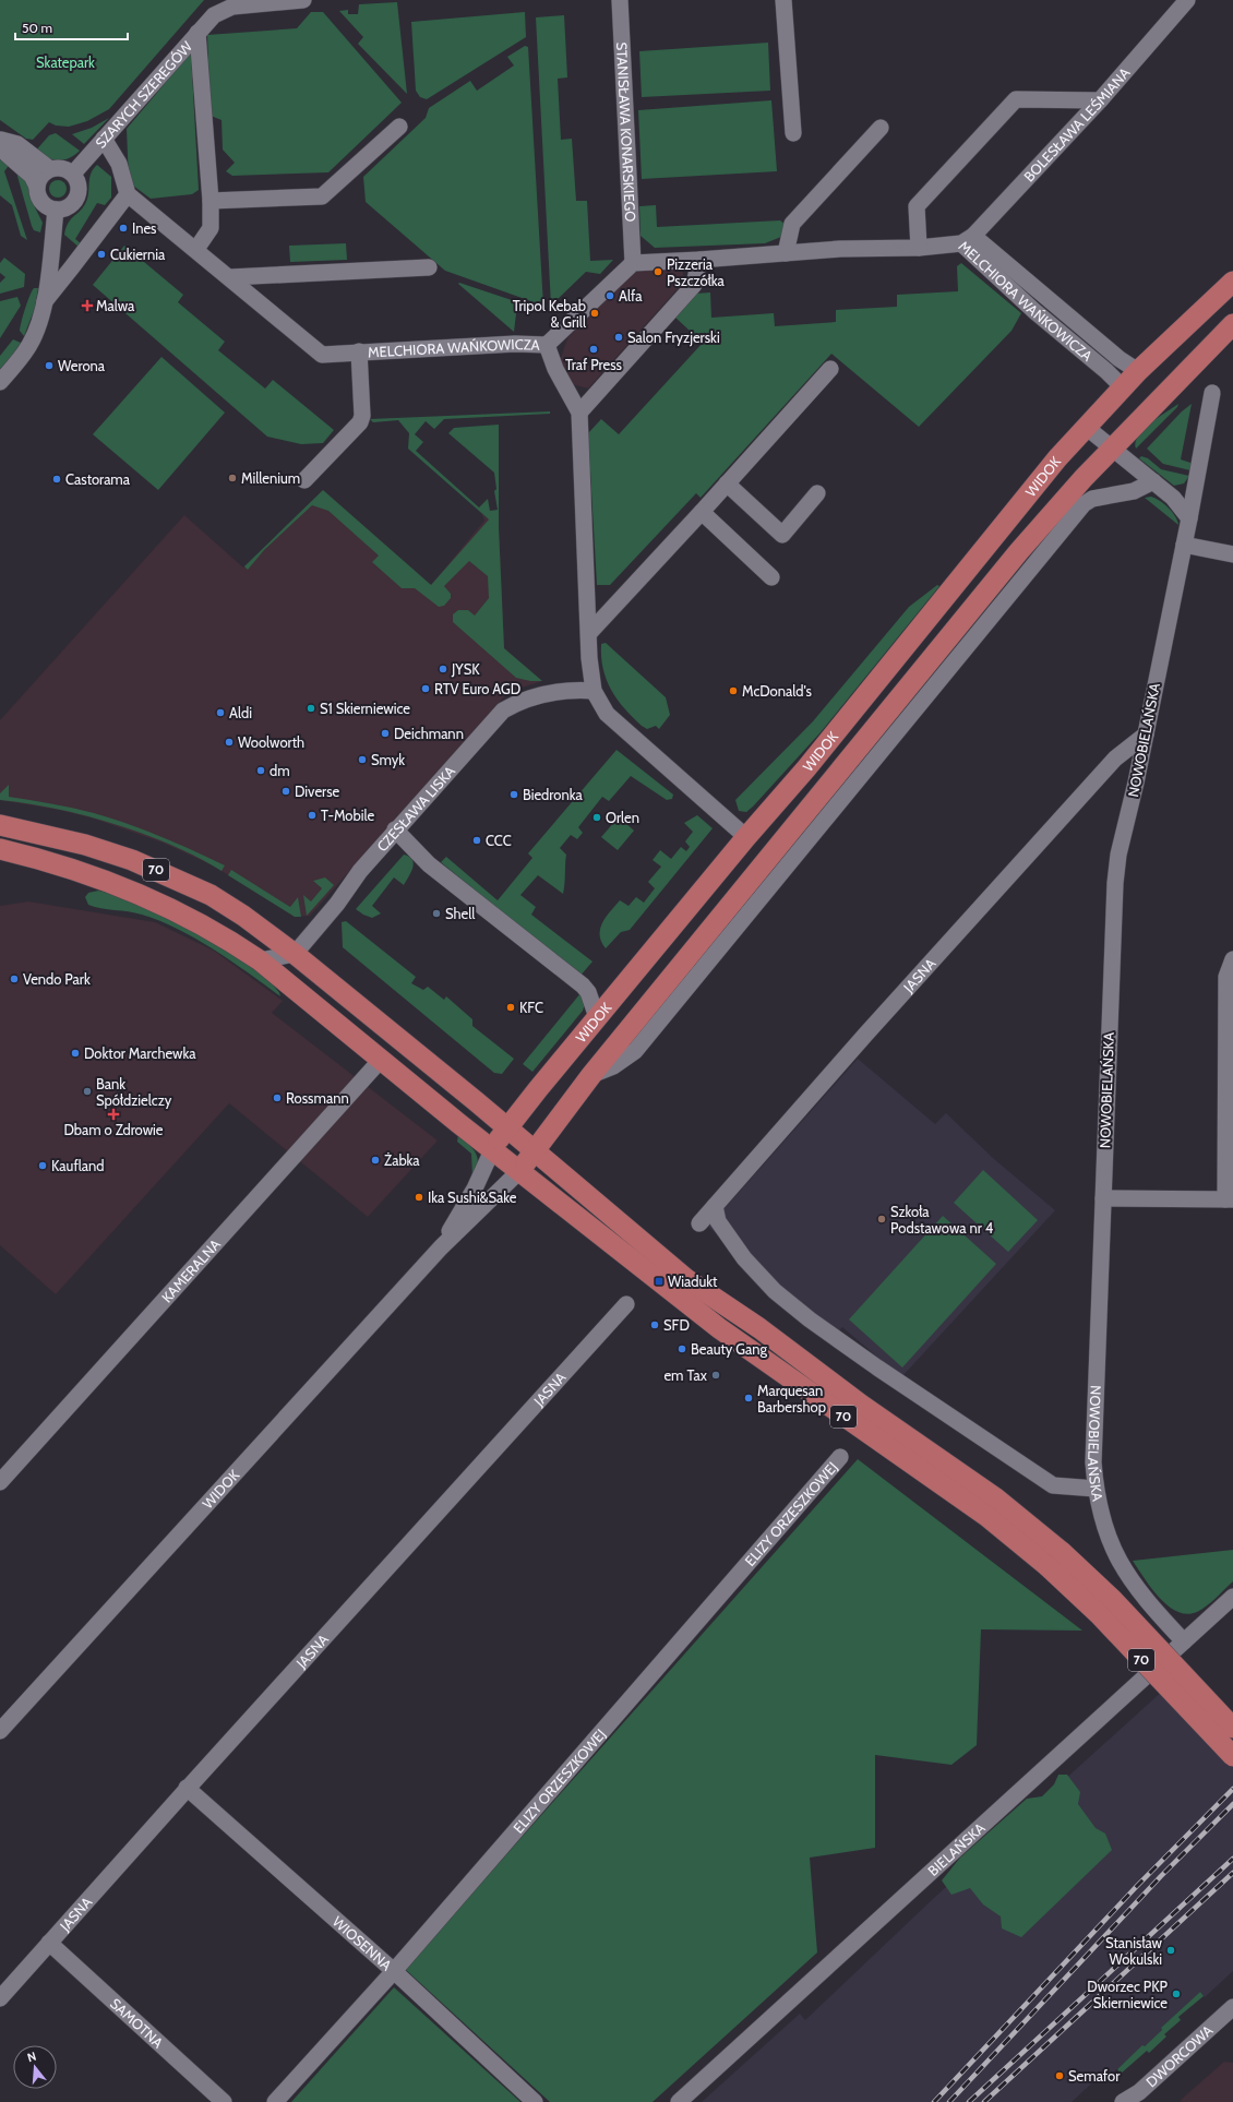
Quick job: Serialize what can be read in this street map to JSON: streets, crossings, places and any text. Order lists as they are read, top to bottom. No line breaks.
{"streets":{"main road":["WIDOK","70"],"street":["SZARYCH SZEREGÓW","BOLESŁAWA LEŚMIANA","STANISŁAWA KONARSKIEGO","MELCHIORA WAŃKOWICZA","NOWOBIELAŃSKA","CZESŁAWA LISKA","JASNA","KAMERALNA","ELIZY ORZESZKOWEJ","BIELAŃSKA","WIOSENNA","SAMOTNA","DWORCOWA"]},"crossings":[["BOLESŁAWA LEŚMIANA","MELCHIORA WAŃKOWICZA"],["STANISŁAWA KONARSKIEGO","MELCHIORA WAŃKOWICZA"],["MELCHIORA WAŃKOWICZA","WIDOK"],["WIDOK","70"],["NOWOBIELAŃSKA","JASNA"],["NOWOBIELAŃSKA","BIELAŃSKA"],["CZESŁAWA LISKA","70"],["70","KAMERALNA"],["JASNA","WIOSENNA"],["JASNA","SAMOTNA"],["ELIZY ORZESZKOWEJ","WIOSENNA"]],"parks":["Skatepark"],"places":{"other":["Ines","Cukiernia","Pizzeria Pszczółka","Alfa","Tripol Kebab & Grill","Salon Fryzjerski","Traf Press","Werona","Millenium","Castorama","JYSK","RTV Euro AGD","McDonald's","S1 Skierniewice","Aldi","Deichmann","Woolworth","Smyk","dm","Diverse","Biedronka","T-Mobile","Orlen","CCC","Shell","Vendo Park","KFC","Doktor Marchewka","Bank Spółdzielczy","Rossmann","Żabka","Kaufland","Ika Sushi&Sake","Szkoła Podstawowa nr 4","SFD","Beauty Gang","em Tax","Marquesan Barbershop","Stanisław Wokulski","Dworzec PKP Skierniewice","Semafor"],"health":["Malwa","Dbam o Zdrowie"],"transit":["Wiadukt"]},"scale_bar":"50 m","north":"top"}
